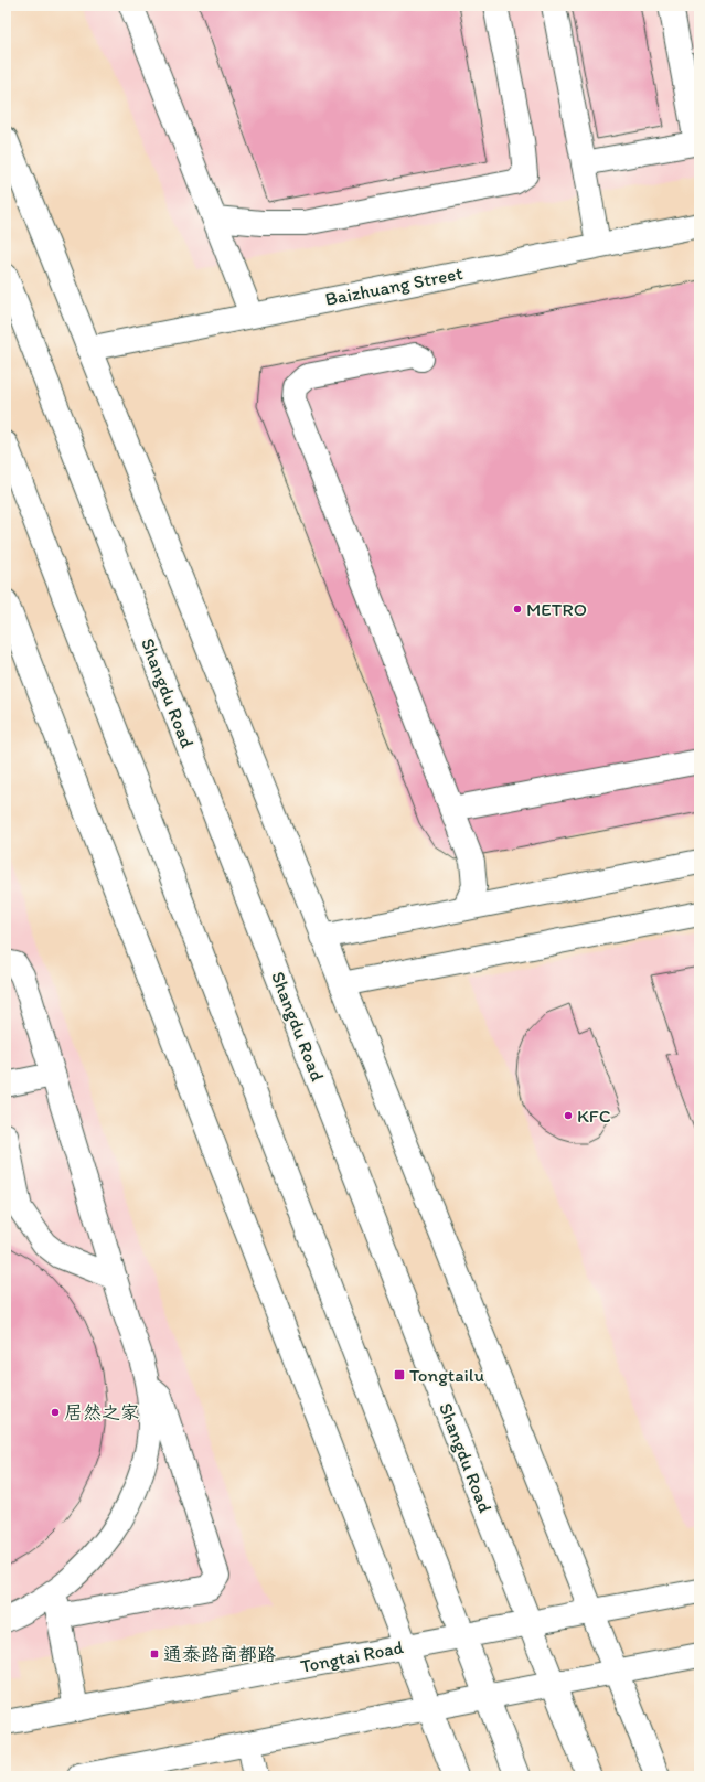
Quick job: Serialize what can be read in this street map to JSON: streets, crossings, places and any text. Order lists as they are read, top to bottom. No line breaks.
{"streets":{"street":["Baizhuang Street","Shangdu Road","Tongtai Road"]},"crossings":[["Shangdu Road","Tongtai Road"]],"places":{"other":["METRO","KFC","居然之家"],"transit":["Tongtailu","通泰路商都路"]}}
